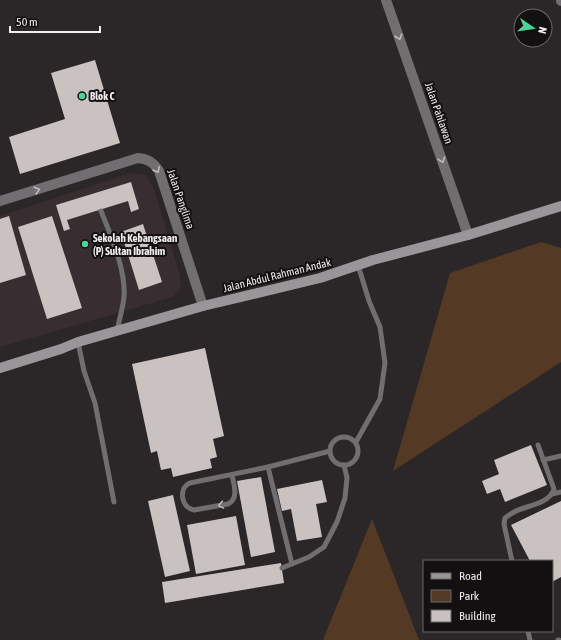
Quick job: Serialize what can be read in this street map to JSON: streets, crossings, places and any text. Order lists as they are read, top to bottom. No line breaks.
{"streets":{"street":["Jalan Pahlawan","Jalan Panglima","Jalan Abdul Rahman Andak"]},"crossings":[["Jalan Pahlawan","Jalan Abdul Rahman Andak"],["Jalan Panglima","Jalan Abdul Rahman Andak"]],"one_way":["Jalan Pahlawan"],"places":["Blok C","Sekolah Kebangsaan (P) Sultan Ibrahim"],"legend":["Road","Park","Building"],"scale_bar":"50 m","north":"right"}
